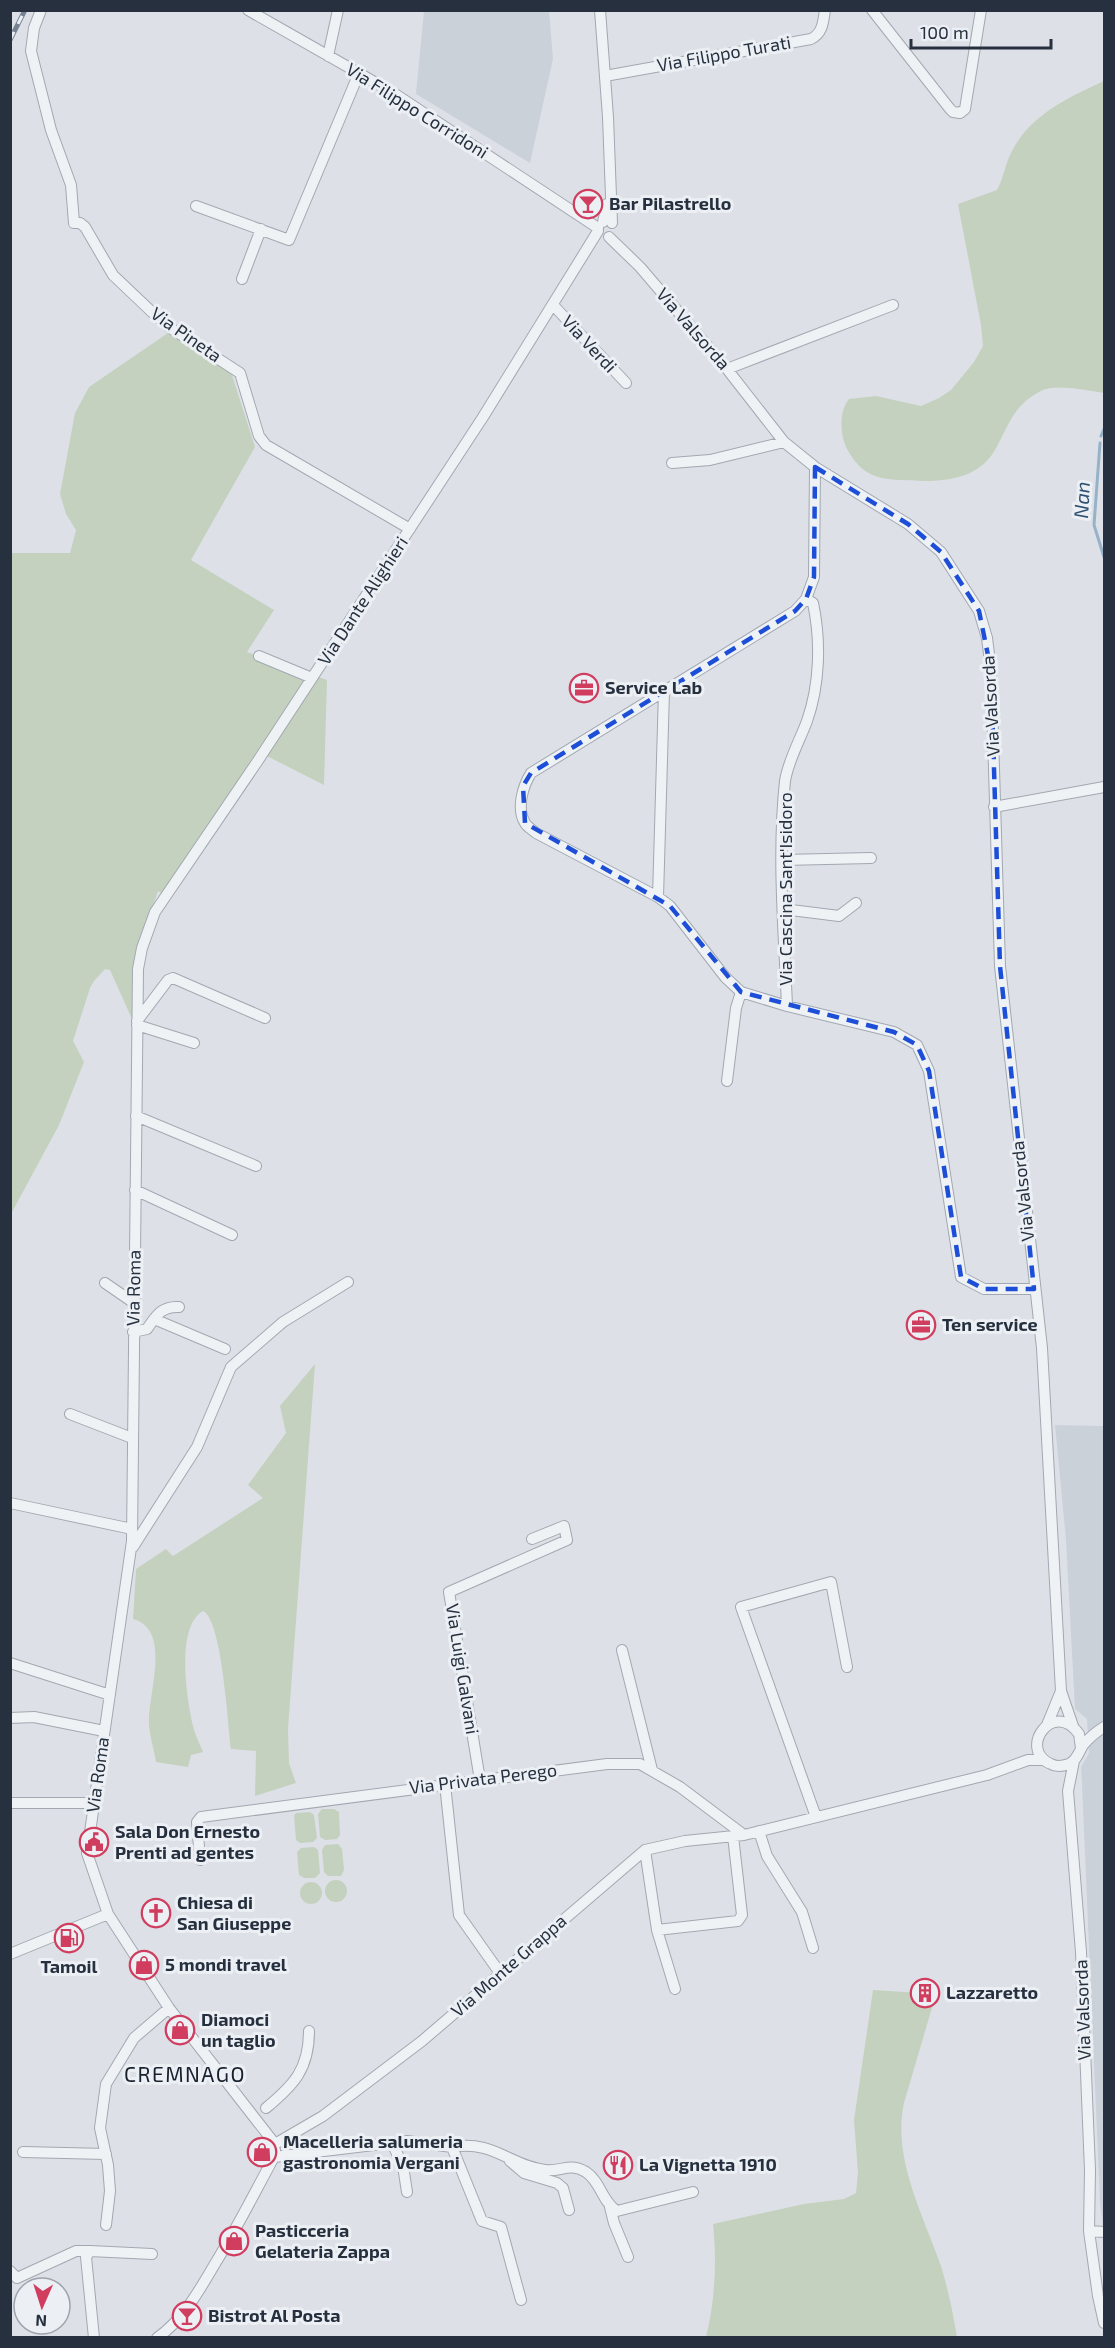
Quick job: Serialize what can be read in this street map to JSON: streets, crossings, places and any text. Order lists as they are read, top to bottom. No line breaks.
{"streets":{"street":["Via Filippo Turati","Via Filippo Corridoni","Via Valsorda","Via Pineta","Via Verdi","Via Dante Alighieri","Via Cascina Sant'Isidoro","Via Roma","Via Luigi Galvani","Via Privata Perego","Via Monte Grappa"]},"crossings":[["Via Filippo Corridoni","Via Valsorda"],["Via Filippo Corridoni","Via Dante Alighieri"],["Via Valsorda","Via Dante Alighieri"],["Via Valsorda","Via Cascina Sant'Isidoro"],["Via Valsorda","Via Monte Grappa"],["Via Pineta","Via Dante Alighieri"],["Via Verdi","Via Dante Alighieri"],["Via Dante Alighieri","Via Roma"],["Via Roma","Via Monte Grappa"],["Via Luigi Galvani","Via Privata Perego"],["Via Privata Perego","Via Monte Grappa"]],"districts":["CREMNAGO"],"water":["Nan"],"places":{"bar":["Bar Pilastrello","Bistrot Al Posta"],"office":["Service Lab","Ten service"],"public building":["Sala Don Ernesto Prenti ad gentes"],"church":["Chiesa di San Giuseppe"],"fuel station":["Tamoil"],"shop":["5 mondi travel","Diamoci un taglio","Macelleria salumeria gastronomia Vergani","Pasticceria Gelateria Zappa"],"building":["Lazzaretto"],"restaurant":["La Vignetta 1910"]},"scale_bar":"100 m","north":"bottom"}
